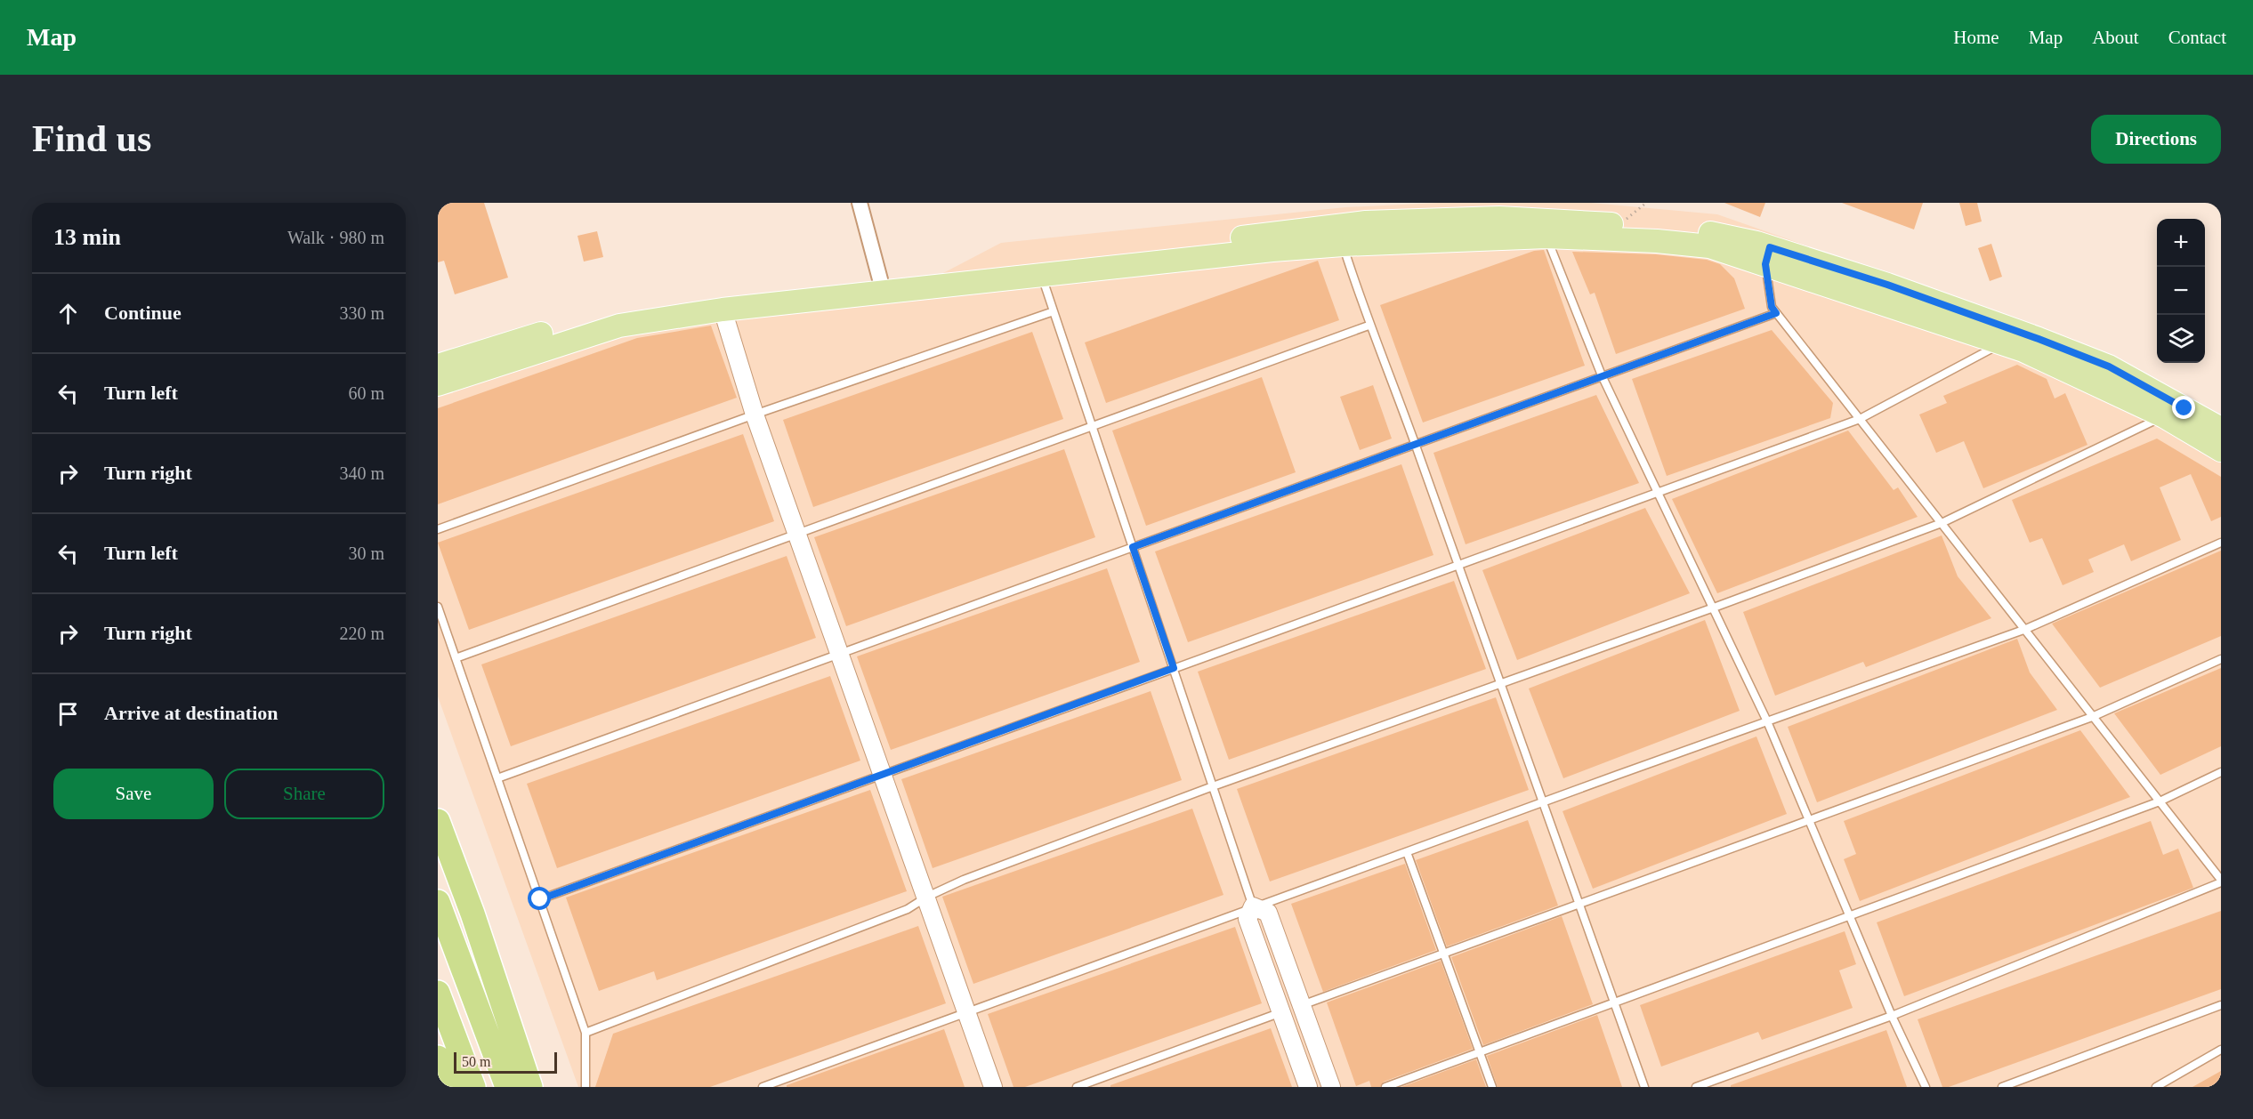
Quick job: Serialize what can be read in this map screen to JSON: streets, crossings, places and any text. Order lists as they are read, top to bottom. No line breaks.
{"scale_bar":"50 m","page":{"header":"Map","nav":["Home","Map","About","Contact"],"buttons":["Directions",["Save","Share"]],"title":"Find us","heading":["13 min","Walk · 980 m"],"map_buttons":["+","−"],"list":[["Continue","330 m"],["Turn left","60 m"],["Turn right","340 m"],["Turn left","30 m"],["Turn right","220 m"],"Arrive at destination"],"scale":"50 m"}}
